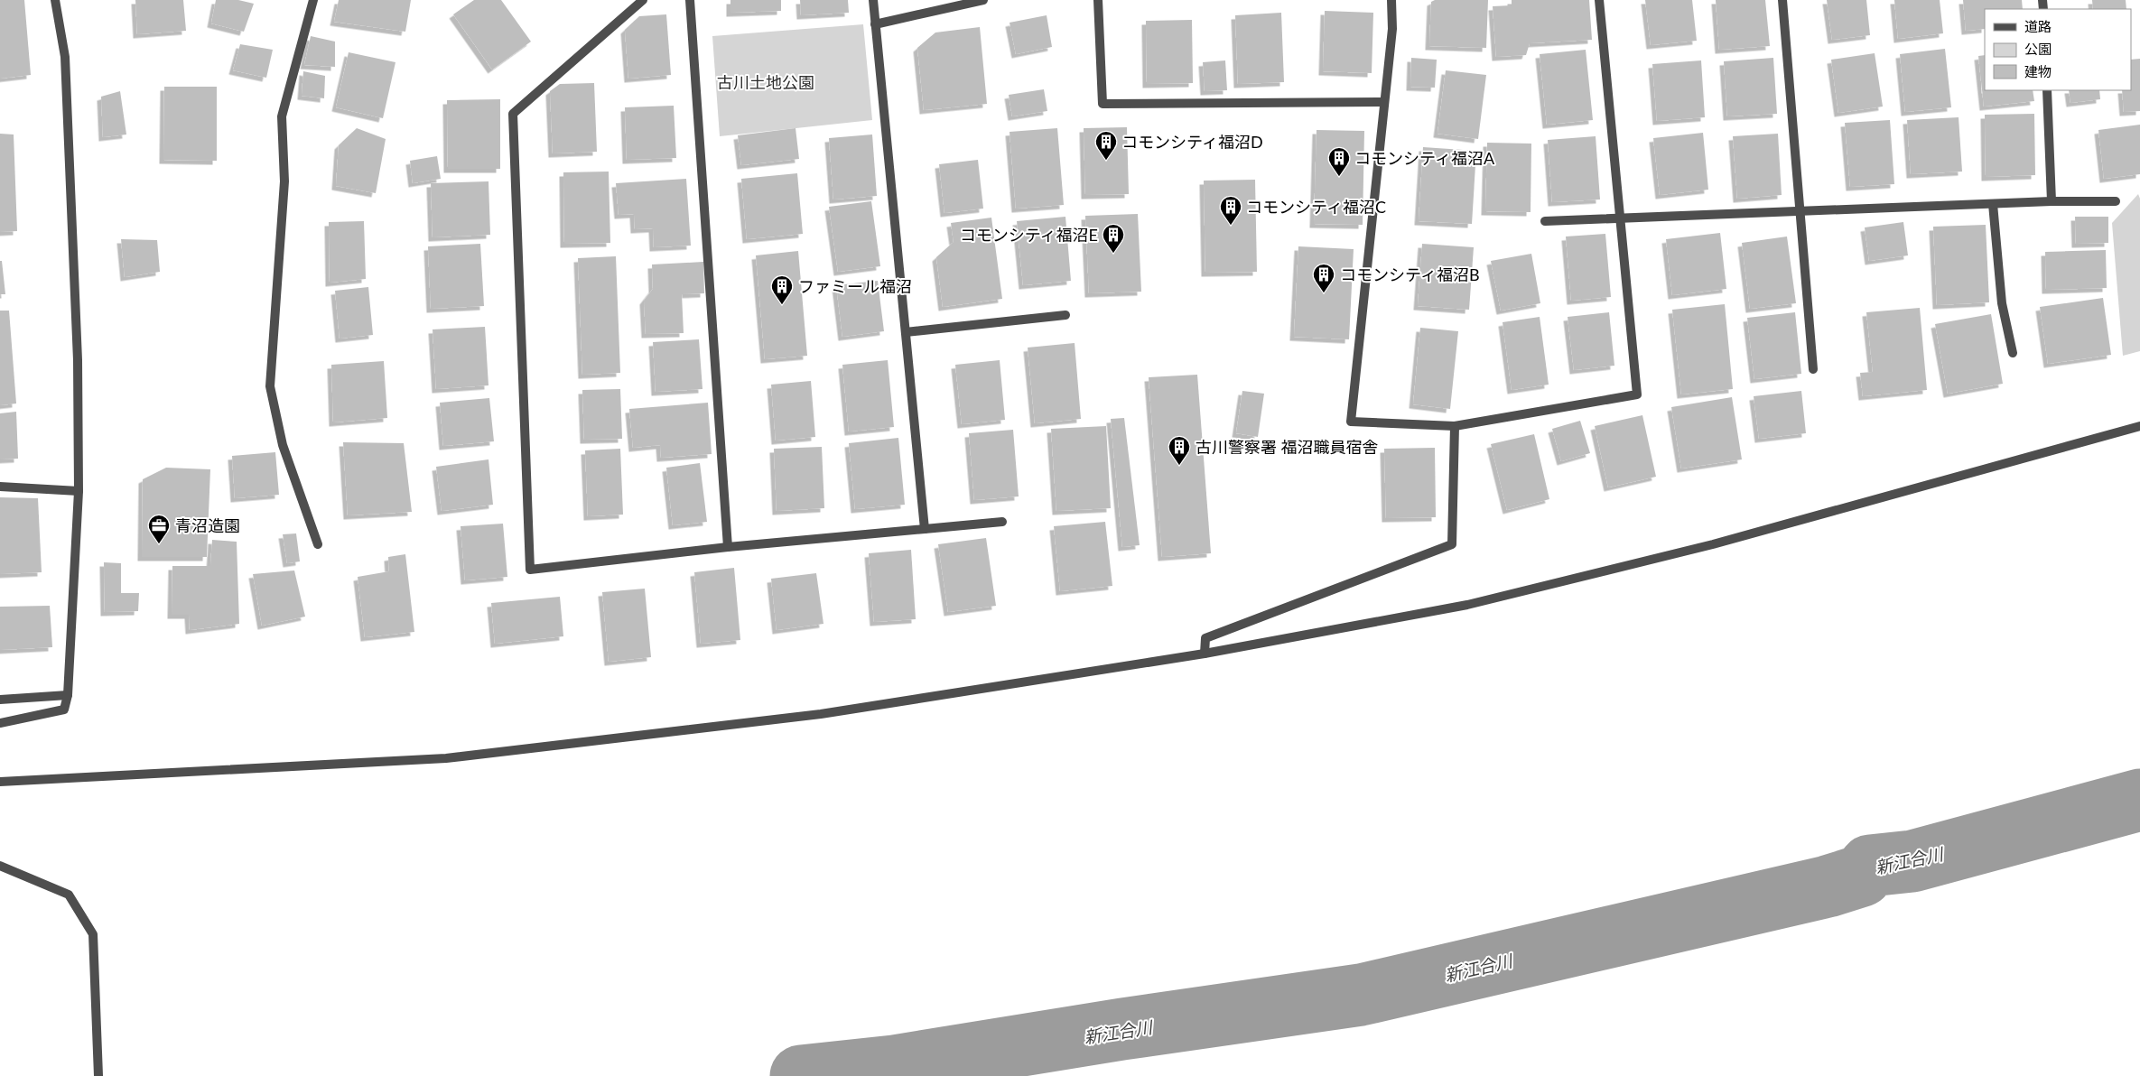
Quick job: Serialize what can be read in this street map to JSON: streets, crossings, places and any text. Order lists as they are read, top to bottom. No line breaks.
{"water":["新江合川"],"parks":["古川土地公園"],"places":{"building":["コモンシティ福沼D","コモンシティ福沼A","コモンシティ福沼C","コモンシティ福沼E","コモンシティ福沼B","ファミール福沼","古川警察署 福沼職員宿舎"],"office":["青沼造園"]},"legend":["道路","公園","建物"]}
